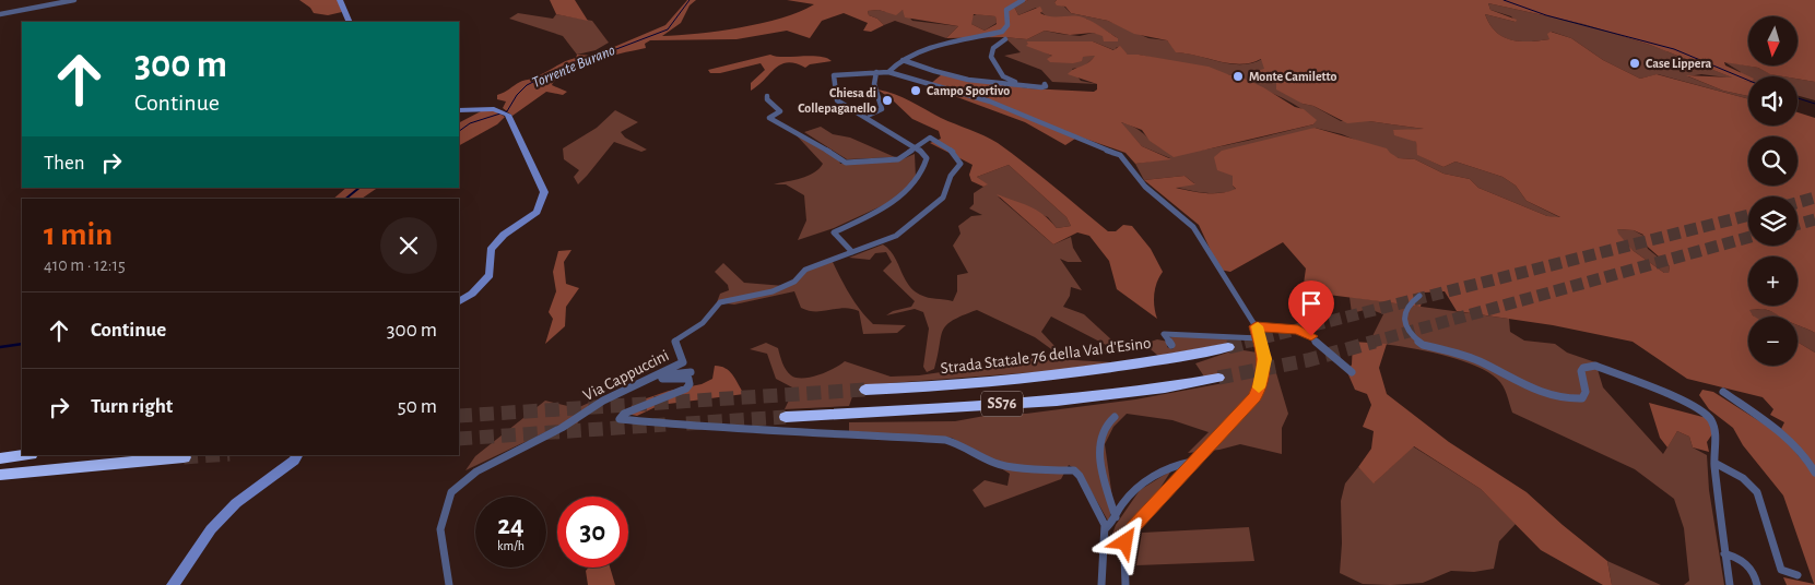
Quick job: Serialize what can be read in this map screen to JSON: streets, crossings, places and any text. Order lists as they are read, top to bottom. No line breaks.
{"streets":{"highway":["Strada Statale 76 della Val d'Esino","SS76"],"street":["Via Cappuccini"]},"water":["Torrente Burano"],"places":["Case Lippera","Monte Camiletto","Campo Sportivo","Chiesa di Collepaganello"],"north":"bottom","page":{"map_buttons":["+","−"],"turn":["300 m","Continue"],"then":"Then","heading":["1 min","410 m · 12:15"],"list":[{"name":"Continue","value":"300 m"},{"name":"Turn right","value":"50 m"}],"speed":"24 km/h","limit":"30"}}
